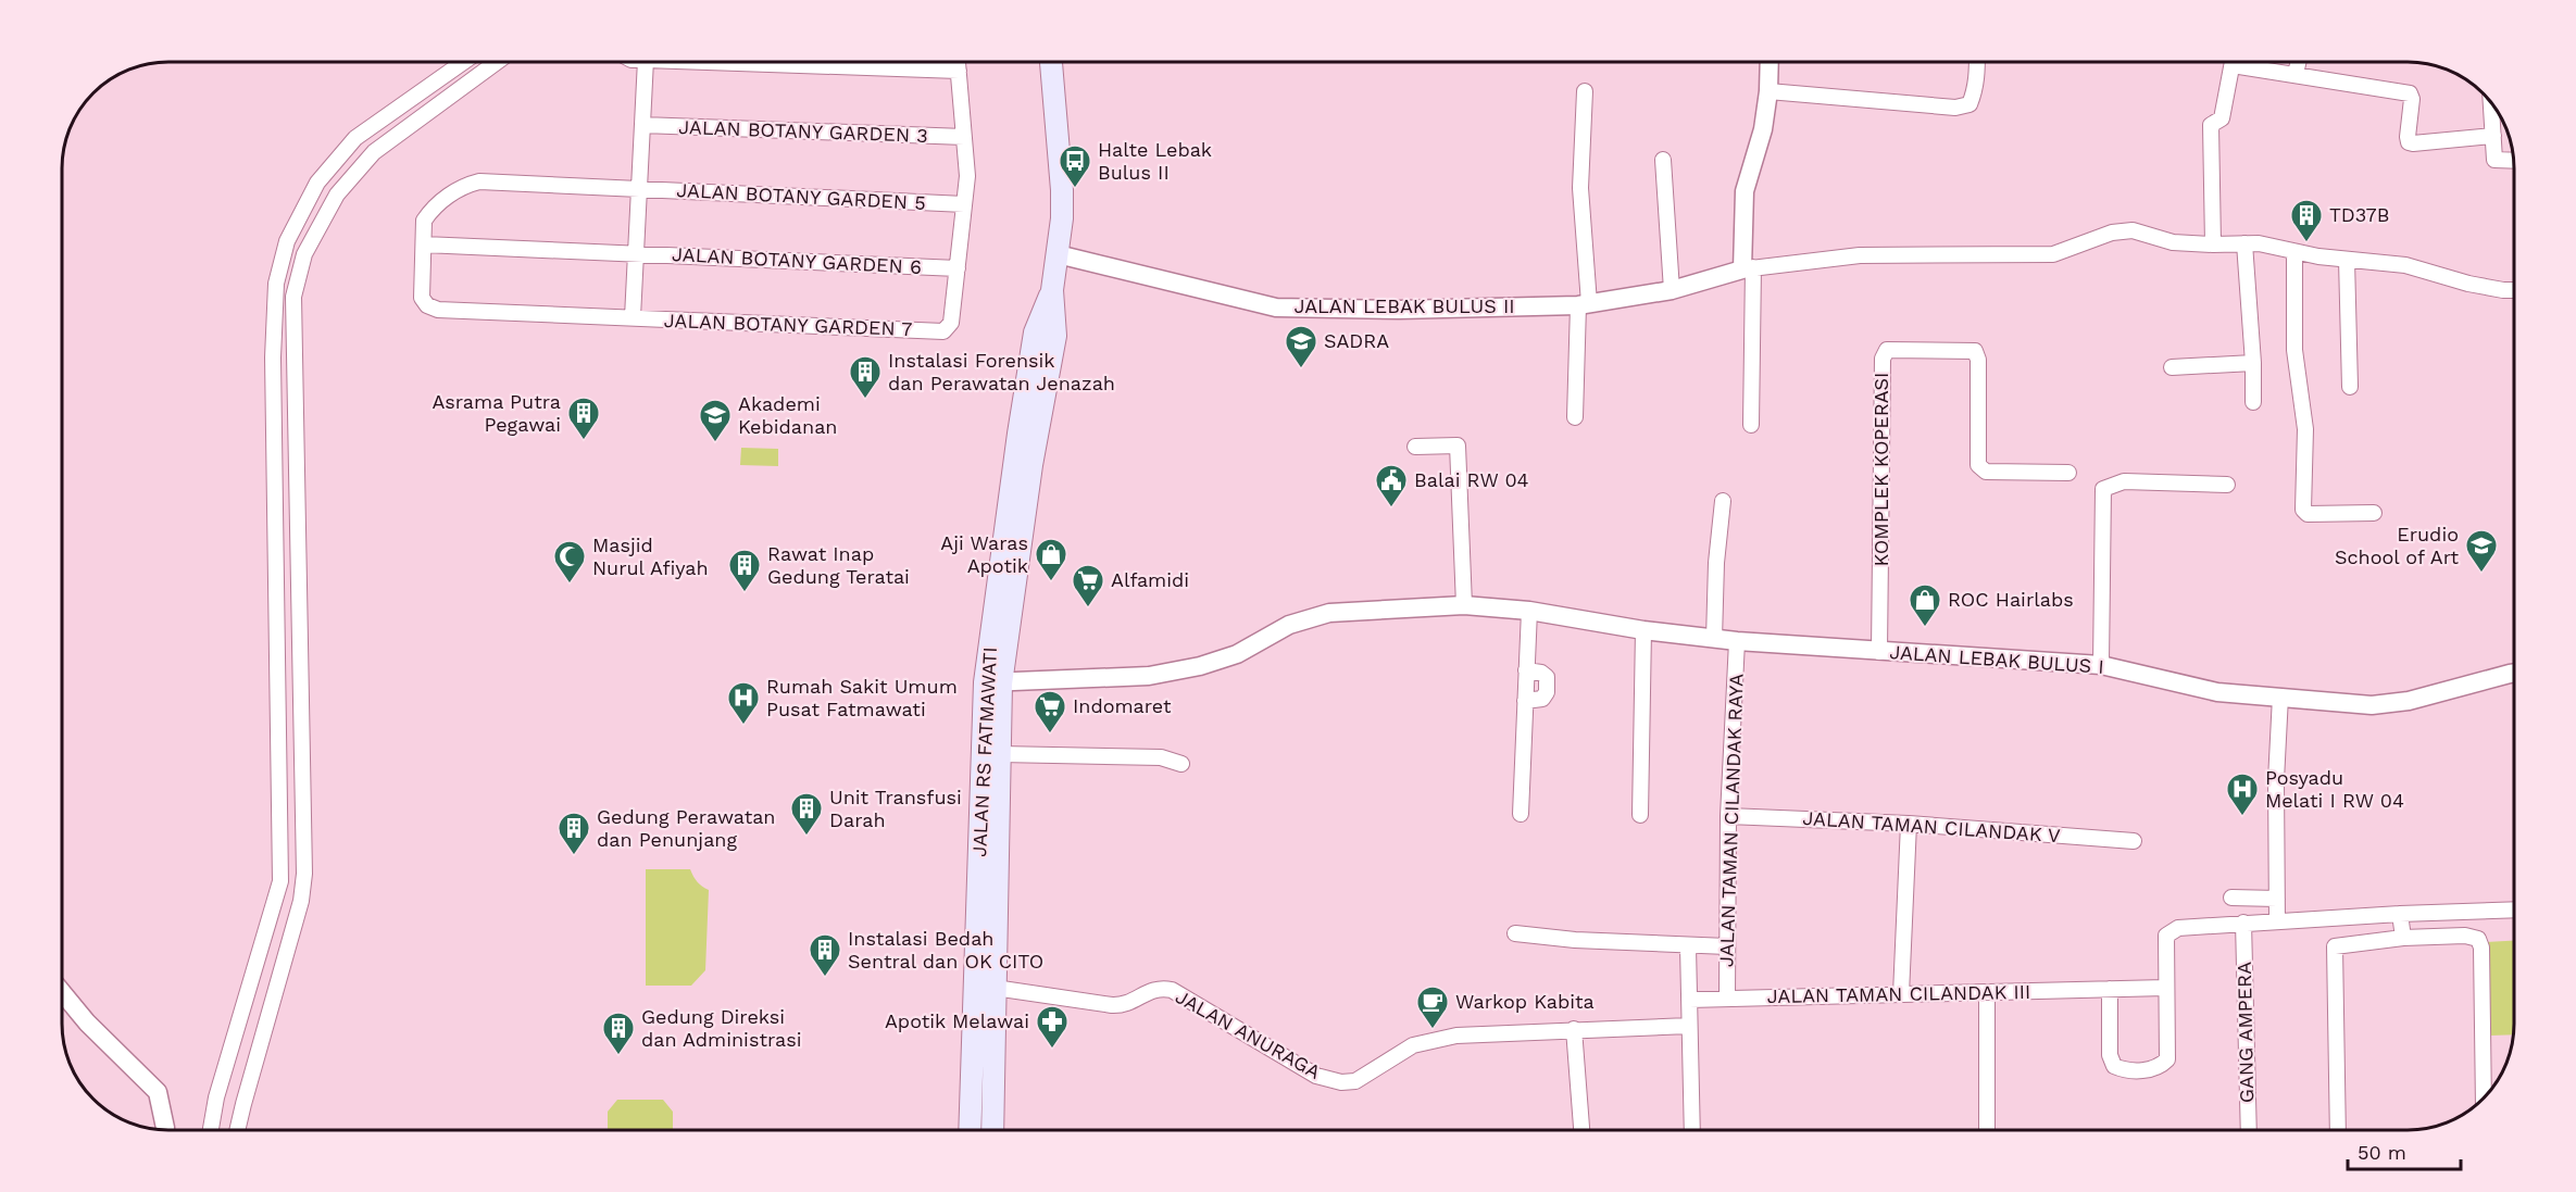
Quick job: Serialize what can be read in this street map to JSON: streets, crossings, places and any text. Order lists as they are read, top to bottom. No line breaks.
{"streets":{"main road":["JALAN RS FATMAWATI"],"street":["JALAN BOTANY GARDEN 3","JALAN BOTANY GARDEN 5","JALAN BOTANY GARDEN 6","JALAN LEBAK BULUS II","JALAN BOTANY GARDEN 7","KOMPLEK KOPERASI","JALAN LEBAK BULUS I","JALAN TAMAN CILANDAK RAYA","JALAN TAMAN CILANDAK V","JALAN TAMAN CILANDAK III","GANG AMPERA","JALAN ANURAGA"]},"crossings":[["JALAN BOTANY GARDEN 5","JALAN BOTANY GARDEN 6"],["JALAN BOTANY GARDEN 5","JALAN BOTANY GARDEN 7"],["JALAN BOTANY GARDEN 6","JALAN BOTANY GARDEN 7"],["JALAN LEBAK BULUS II","JALAN RS FATMAWATI"],["KOMPLEK KOPERASI","JALAN LEBAK BULUS I"],["JALAN LEBAK BULUS I","JALAN RS FATMAWATI"],["JALAN LEBAK BULUS I","JALAN TAMAN CILANDAK RAYA"],["JALAN RS FATMAWATI","JALAN ANURAGA"],["JALAN TAMAN CILANDAK RAYA","JALAN TAMAN CILANDAK V"],["JALAN TAMAN CILANDAK RAYA","JALAN TAMAN CILANDAK III"],["JALAN TAMAN CILANDAK RAYA","JALAN ANURAGA"]],"places":{"bus stop":["Halte Lebak Bulus II"],"building":["TD37B","Instalasi Forensik dan Perawatan Jenazah","Asrama Putra Pegawai","Rawat Inap Gedung Teratai","Unit Transfusi Darah","Gedung Perawatan dan Penunjang","Instalasi Bedah Sentral dan OK CITO","Gedung Direksi dan Administrasi"],"school or university":["SADRA","Akademi Kebidanan","Erudio School of Art"],"public building":["Balai RW 04"],"shop":["Aji Waras Apotik","ROC Hairlabs"],"mosque":["Masjid Nurul Afiyah"],"supermarket":["Alfamidi","Indomaret"],"hospital":["Rumah Sakit Umum Pusat Fatmawati","Posyadu Melati I RW 04"],"cafe":["Warkop Kabita"],"pharmacy":["Apotik Melawai"]},"scale_bar":"50 m"}
